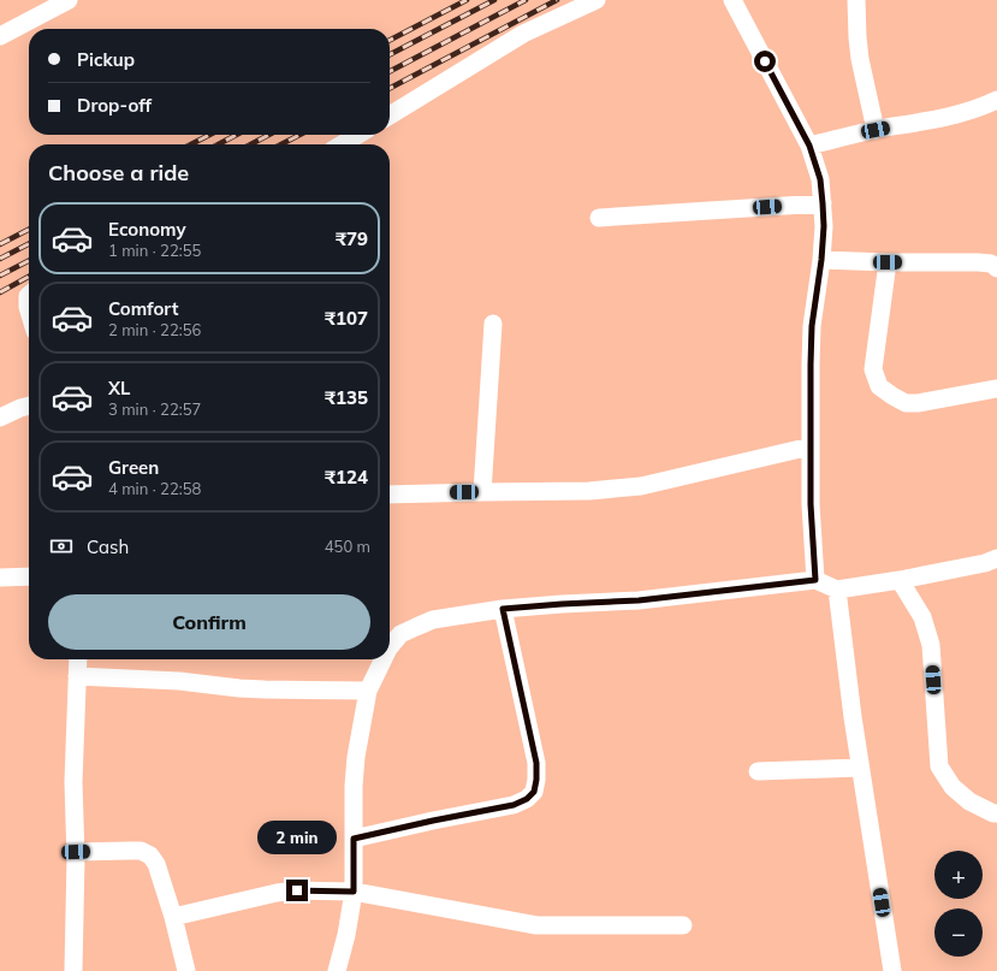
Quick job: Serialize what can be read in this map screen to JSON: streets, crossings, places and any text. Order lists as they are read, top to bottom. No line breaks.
{"page":{"banner":["Pickup","Drop-off"],"heading":"Choose a ride","list":[{"name":"Economy","note":"1 min · 22:55","value":"₹79"},{"name":"Comfort","note":"2 min · 22:56","value":"₹107"},{"name":"XL","note":"3 min · 22:57","value":"₹135"},{"name":"Green","note":"4 min · 22:58","value":"₹124"}],"pay":["Cash","450 m"],"buttons":"Confirm","bubble":"2 min","map_buttons":["+","−"]}}
